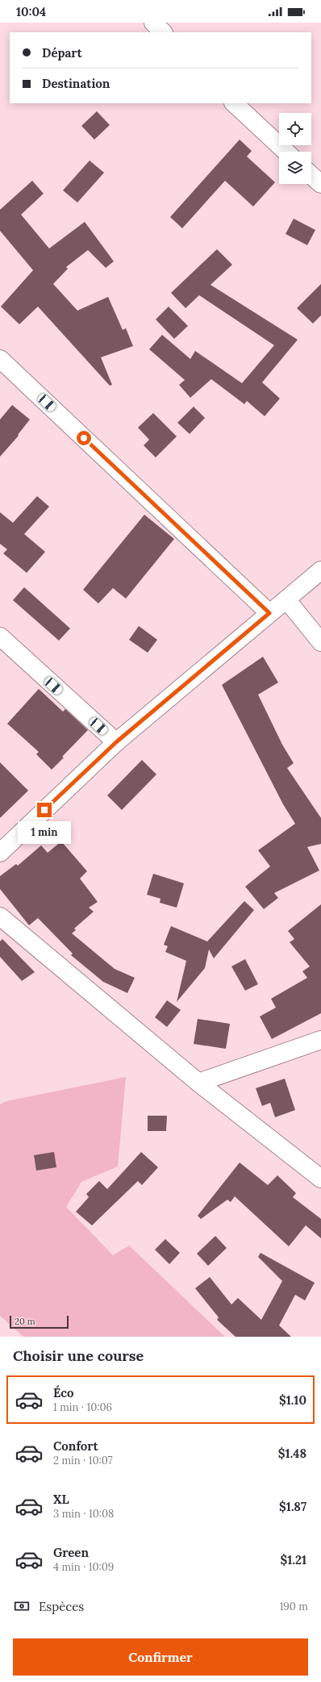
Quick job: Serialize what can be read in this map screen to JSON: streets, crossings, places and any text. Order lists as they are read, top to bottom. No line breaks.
{"scale_bar":"20 m","page":{"status":"10:04","banner":["Départ","Destination"],"bubble":"1 min","scale":"20 m","heading":"Choisir une course","list":[{"name":"Éco","note":"1 min · 10:06","value":"$1.10"},{"name":"Confort","note":"2 min · 10:07","value":"$1.48"},{"name":"XL","note":"3 min · 10:08","value":"$1.87"},{"name":"Green","note":"4 min · 10:09","value":"$1.21"}],"pay":["Espèces","190 m"],"buttons":"Confirmer"}}
